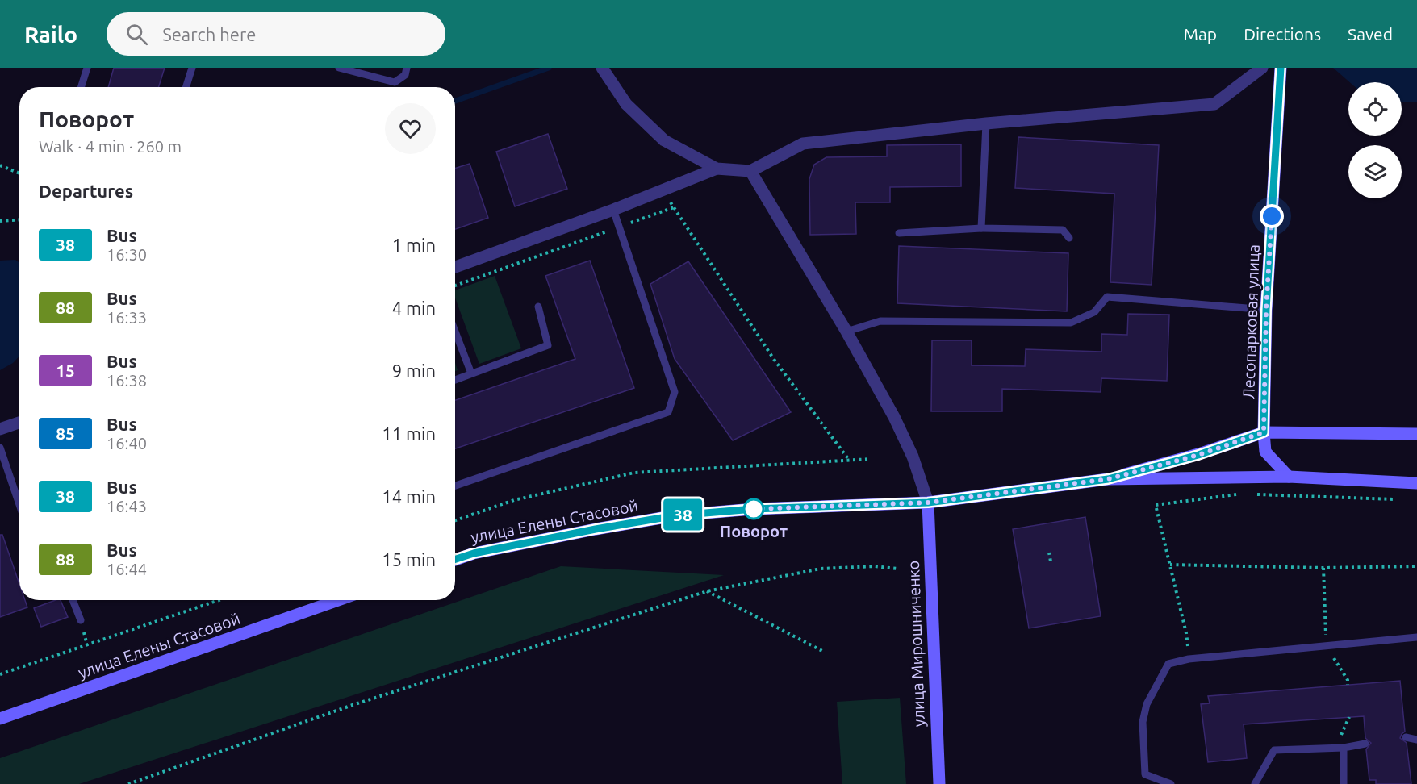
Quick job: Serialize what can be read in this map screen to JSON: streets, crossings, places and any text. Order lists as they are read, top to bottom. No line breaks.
{"streets":{"main road":["Лесопарковая улица","улица Елены Стасовой","улица Мирошниченко"]},"crossings":[["Лесопарковая улица","улица Елены Стасовой"],["улица Елены Стасовой","улица Мирошниченко"]],"places":["Поворот"],"lines":["bus line 38"],"page":{"header":"Railo","search":"Search here","nav":["Map","Directions","Saved"],"on_map":"38","heading":[["Поворот","Walk · 4 min · 260 m"],"Departures"],"list":[{"mark":"38","name":"Bus","note":"16:30","value":"1 min"},{"mark":"88","name":"Bus","note":"16:33","value":"4 min"},{"mark":"15","name":"Bus","note":"16:38","value":"9 min"},{"mark":"85","name":"Bus","note":"16:40","value":"11 min"},{"mark":"38","name":"Bus","note":"16:43","value":"14 min"},{"mark":"88","name":"Bus","note":"16:44","value":"15 min"}]}}
